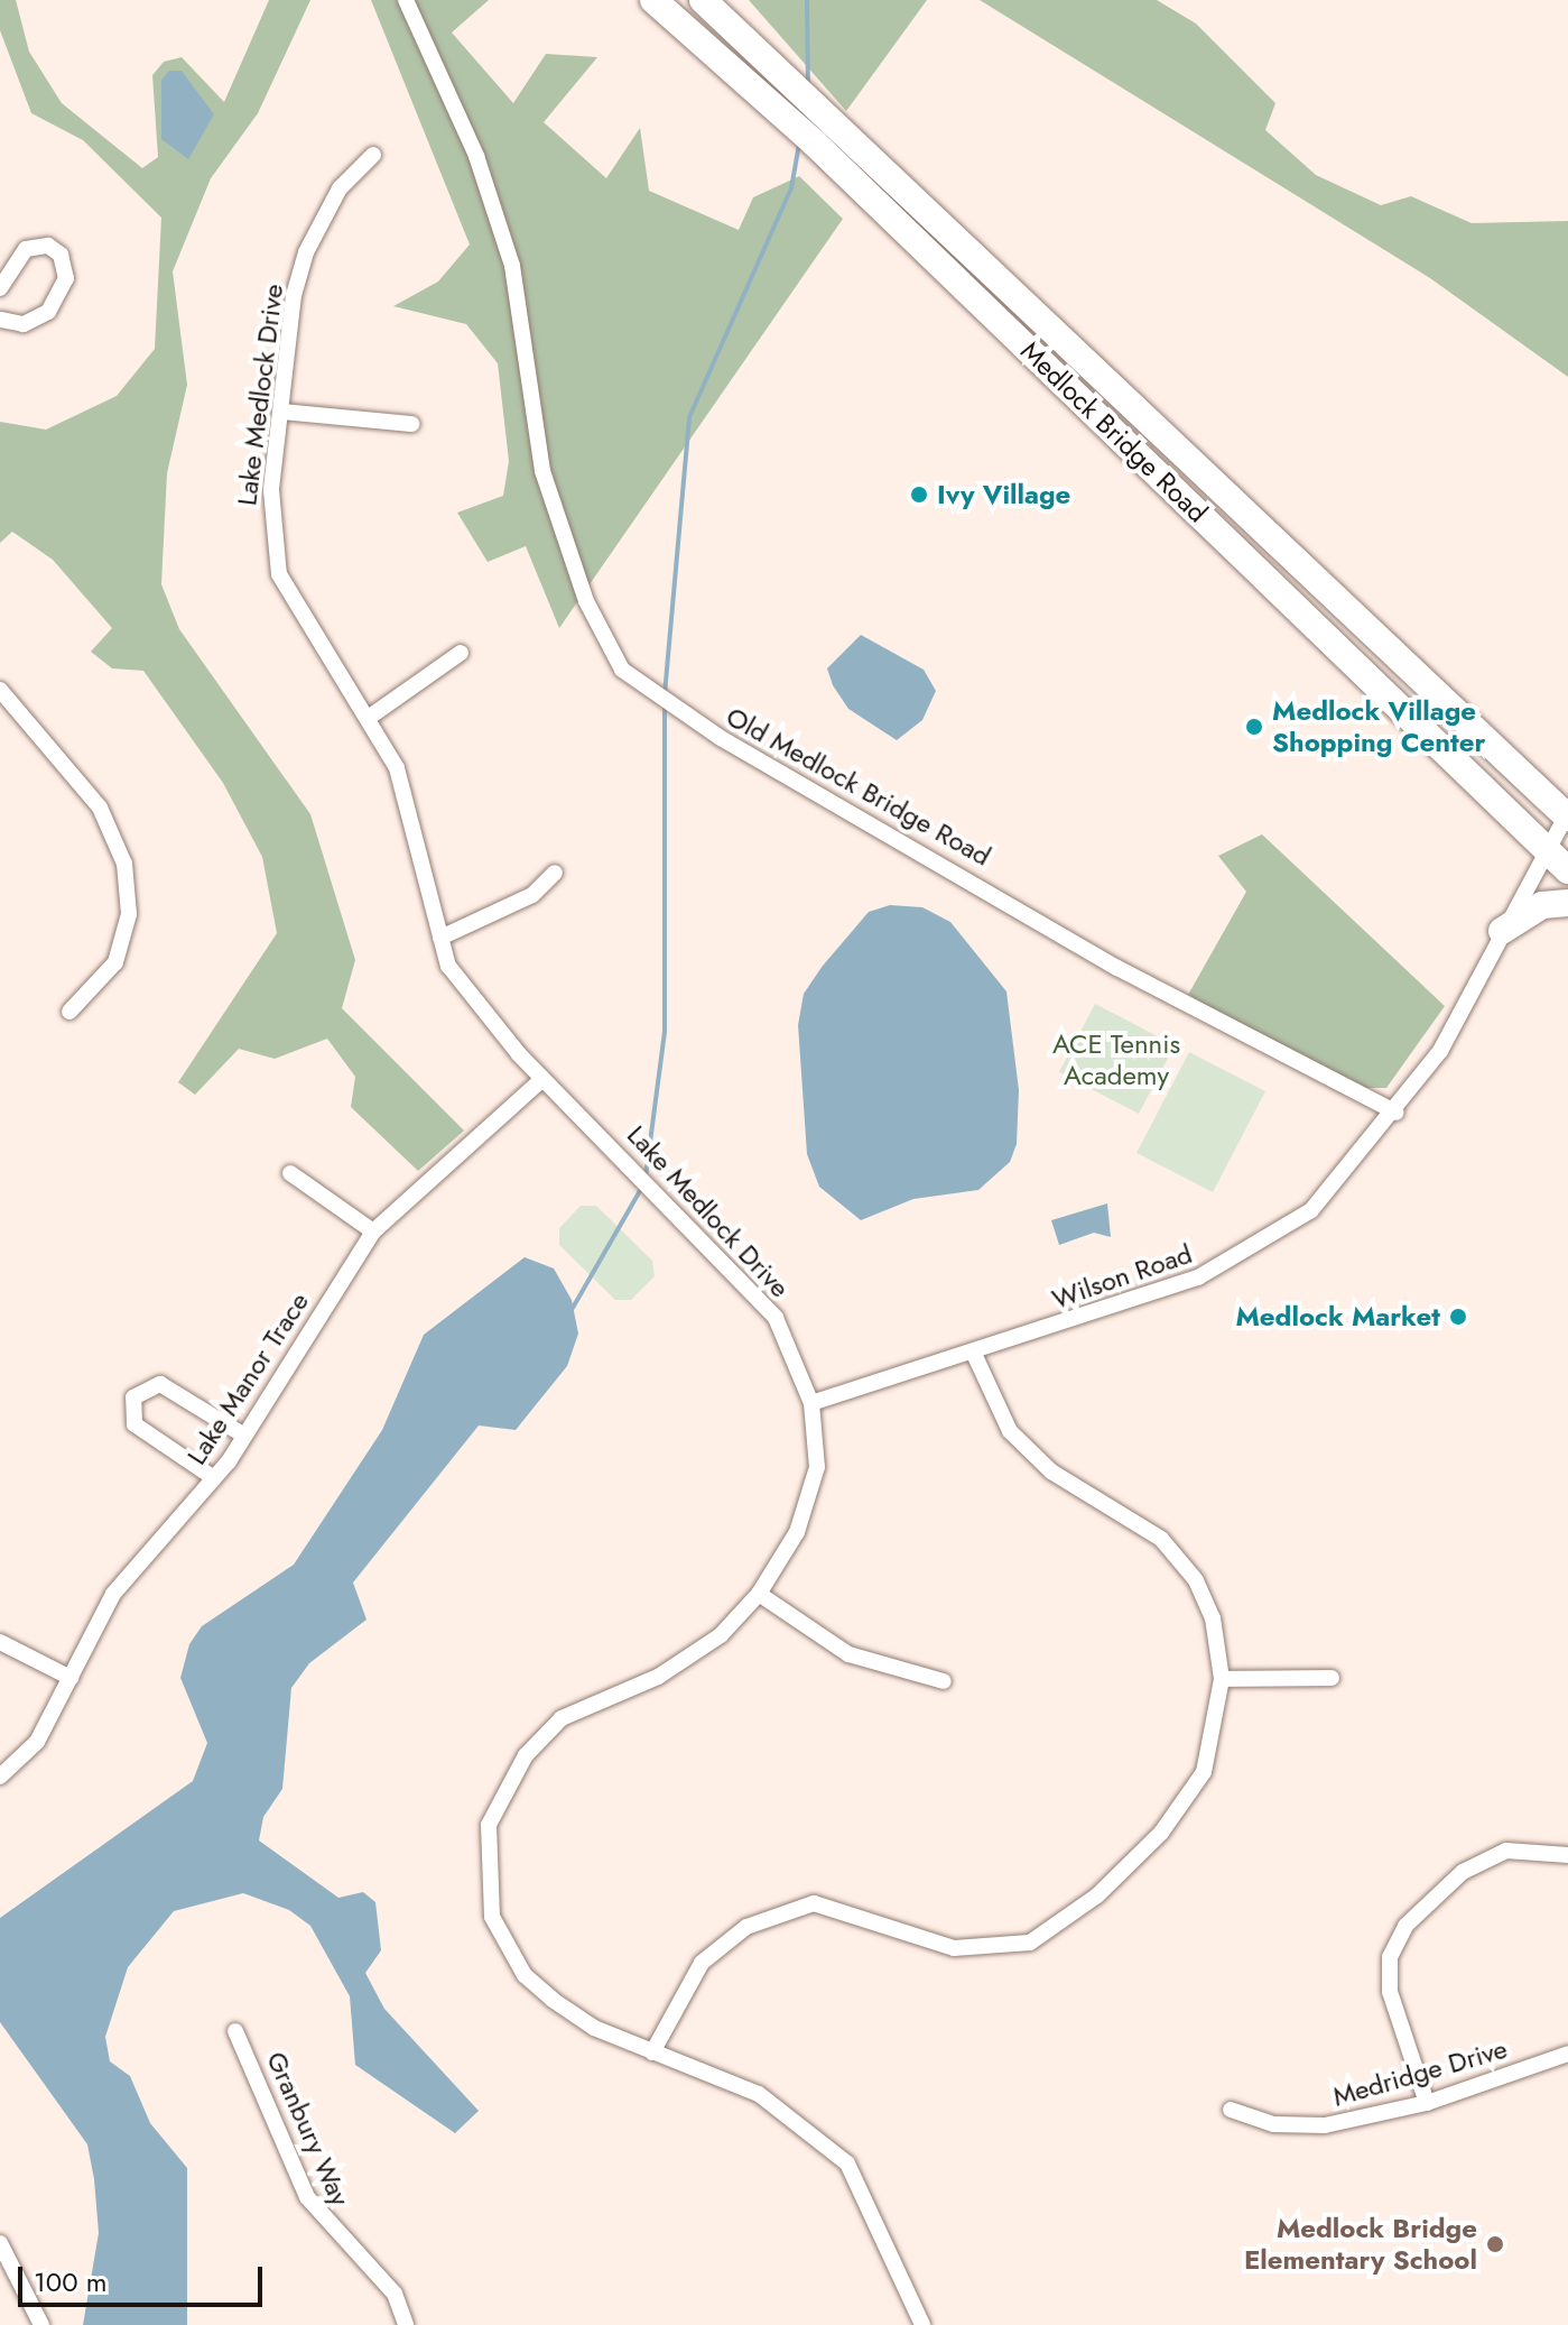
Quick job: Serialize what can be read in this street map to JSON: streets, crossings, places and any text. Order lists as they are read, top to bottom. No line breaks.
{"streets":{"highway":["Medlock Bridge Road"],"street":["Lake Medlock Drive","Old Medlock Bridge Road","Wilson Road","Lake Manor Trace","Medridge Drive","Granbury Way"]},"crossings":[["Lake Medlock Drive","Wilson Road"],["Lake Medlock Drive","Lake Manor Trace"],["Old Medlock Bridge Road","Wilson Road"]],"parks":["ACE Tennis Academy"],"places":["Ivy Village","Medlock Village Shopping Center","Medlock Market","Medlock Bridge Elementary School"],"scale_bar":"100 m"}
